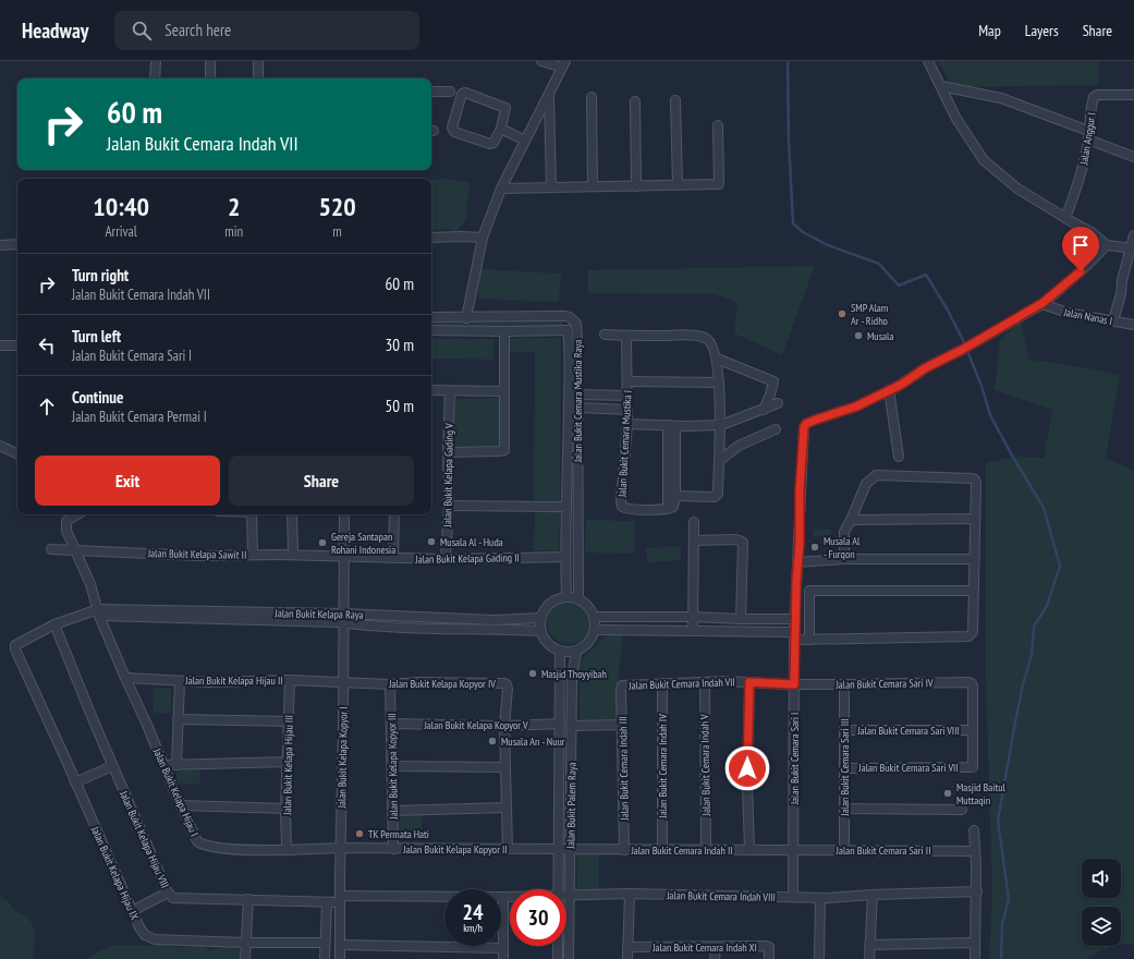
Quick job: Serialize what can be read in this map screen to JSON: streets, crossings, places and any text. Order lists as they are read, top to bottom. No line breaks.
{"streets":{"street":["Jalan Anggur I","Jalan Nanas I","Jalan Bukit Cemara Mustika Raya","Jalan Bukit Cemara Mustika I","Jalan Bukit Kelapa Gading V","Jalan Bukit Kelapa Sawit II","Jalan Bukit Kelapa Gading II","Jalan Bukit Kelapa Raya","Jalan Bukit Kelapa Hijau II","Jalan Bukit Kelapa Kopyor IV","Jalan Bukit Cemara Indah VII","Jalan Bukit Cemara Sari IV","Jalan Bukit Kelapa Kopyor V","Jalan Bukit Cemara Sari VIII","Jalan Bukit Kelapa Kopyor I","Jalan Bukit Cemara Sari I","Jalan Bukit Kelapa Hijau III","Jalan Bukit Cemara Indah V","Jalan Bukit Kelapa Kopyor III","Jalan Bukit Cemara Indah IV","Jalan Bukit Cemara Sari III","Jalan Bukit Cemara Sari VII","Jalan Bukit Cemara Indah III","Jalan Bukit Kelapa Hijau I","Jalan Bukit Palem Raya","Jalan Bukit Kelapa Hijau VIII","Jalan Bukit Kelapa Kopyor II","Jalan Bukit Cemara Indah II","Jalan Bukit Cemara Sari II","Jalan Bukit Kelapa Hijau IX","Jalan Bukit Cemara Indah VIII","Jalan Bukit Cemara Indah XI"]},"crossings":[["Jalan Bukit Cemara Mustika Raya","Jalan Bukit Kelapa Gading II"],["Jalan Bukit Cemara Mustika Raya","Jalan Bukit Kelapa Raya"],["Jalan Bukit Cemara Mustika Raya","Jalan Bukit Palem Raya"],["Jalan Bukit Kelapa Gading V","Jalan Bukit Kelapa Gading II"],["Jalan Bukit Kelapa Sawit II","Jalan Bukit Kelapa Gading II"],["Jalan Bukit Kelapa Sawit II","Jalan Bukit Kelapa Kopyor I"],["Jalan Bukit Kelapa Sawit II","Jalan Bukit Kelapa Hijau I"],["Jalan Bukit Kelapa Gading II","Jalan Bukit Kelapa Kopyor I"],["Jalan Bukit Kelapa Raya","Jalan Bukit Kelapa Kopyor I"],["Jalan Bukit Kelapa Raya","Jalan Bukit Kelapa Hijau I"],["Jalan Bukit Kelapa Raya","Jalan Bukit Palem Raya"],["Jalan Bukit Kelapa Raya","Jalan Bukit Kelapa Hijau VIII"],["Jalan Bukit Kelapa Raya","Jalan Bukit Kelapa Hijau IX"],["Jalan Bukit Kelapa Hijau II","Jalan Bukit Kelapa Kopyor IV"],["Jalan Bukit Kelapa Hijau II","Jalan Bukit Kelapa Kopyor I"],["Jalan Bukit Kelapa Hijau II","Jalan Bukit Kelapa Hijau III"],["Jalan Bukit Kelapa Hijau II","Jalan Bukit Kelapa Hijau I"],["Jalan Bukit Kelapa Kopyor IV","Jalan Bukit Kelapa Kopyor V"],["Jalan Bukit Kelapa Kopyor IV","Jalan Bukit Kelapa Kopyor I"],["Jalan Bukit Kelapa Kopyor IV","Jalan Bukit Kelapa Kopyor III"],["Jalan Bukit Kelapa Kopyor IV","Jalan Bukit Kelapa Kopyor II"],["Jalan Bukit Cemara Indah VII","Jalan Bukit Cemara Sari IV"],["Jalan Bukit Cemara Indah VII","Jalan Bukit Cemara Sari I"],["Jalan Bukit Cemara Indah VII","Jalan Bukit Cemara Indah V"],["Jalan Bukit Cemara Indah VII","Jalan Bukit Cemara Indah IV"],["Jalan Bukit Cemara Indah VII","Jalan Bukit Cemara Indah III"],["Jalan Bukit Cemara Sari IV","Jalan Bukit Cemara Sari VIII"],["Jalan Bukit Cemara Sari IV","Jalan Bukit Cemara Sari I"],["Jalan Bukit Cemara Sari IV","Jalan Bukit Cemara Sari III"],["Jalan Bukit Cemara Sari IV","Jalan Bukit Cemara Sari VII"],["Jalan Bukit Kelapa Kopyor V","Jalan Bukit Kelapa Kopyor III"],["Jalan Bukit Kelapa Kopyor V","Jalan Bukit Palem Raya"],["Jalan Bukit Cemara Sari VIII","Jalan Bukit Cemara Sari III"],["Jalan Bukit Cemara Sari VIII","Jalan Bukit Cemara Sari VII"],["Jalan Bukit Kelapa Kopyor I","Jalan Bukit Kelapa Hijau I"],["Jalan Bukit Kelapa Kopyor I","Jalan Bukit Kelapa Hijau VIII"],["Jalan Bukit Kelapa Kopyor I","Jalan Bukit Kelapa Kopyor II"],["Jalan Bukit Cemara Sari I","Jalan Bukit Cemara Indah II"],["Jalan Bukit Cemara Sari I","Jalan Bukit Cemara Sari II"],["Jalan Bukit Cemara Sari I","Jalan Bukit Cemara Indah VIII"],["Jalan Bukit Kelapa Hijau III","Jalan Bukit Kelapa Hijau I"],["Jalan Bukit Cemara Indah V","Jalan Bukit Cemara Indah II"],["Jalan Bukit Kelapa Kopyor III","Jalan Bukit Kelapa Kopyor II"],["Jalan Bukit Cemara Indah IV","Jalan Bukit Cemara Indah II"],["Jalan Bukit Cemara Sari III","Jalan Bukit Cemara Sari VII"],["Jalan Bukit Cemara Sari III","Jalan Bukit Cemara Sari II"],["Jalan Bukit Cemara Indah III","Jalan Bukit Cemara Indah II"],["Jalan Bukit Kelapa Hijau I","Jalan Bukit Kelapa Kopyor II"],["Jalan Bukit Palem Raya","Jalan Bukit Kelapa Kopyor II"],["Jalan Bukit Palem Raya","Jalan Bukit Cemara Indah II"],["Jalan Bukit Palem Raya","Jalan Bukit Cemara Indah VIII"],["Jalan Bukit Kelapa Hijau VIII","Jalan Bukit Cemara Indah VIII"],["Jalan Bukit Kelapa Kopyor II","Jalan Bukit Cemara Indah II"],["Jalan Bukit Cemara Indah II","Jalan Bukit Cemara Sari II"]],"places":["SMP Alam Ar - Ridho","Musala","Musala Al - Huda","Gereja Santapan Rohani Indonesia","Musala Al - Furqon","Masjid Thoyyibah","Musala An - Nuur","Masjid Baitul Muttaqin","TK Permata Hati"],"page":{"header":"Headway","search":"Search here","nav":["Map","Layers","Share"],"turn":["60 m","Jalan Bukit Cemara Indah VII"],"eta":["10:40","Arrival","2","min","520","m"],"list":[{"name":"Turn right","note":"Jalan Bukit Cemara Indah VII","value":"60 m"},{"name":"Turn left","note":"Jalan Bukit Cemara Sari I","value":"30 m"},{"name":"Continue","note":"Jalan Bukit Cemara Permai I","value":"50 m"}],"buttons":["Exit","Share"],"speed":"24 km/h","limit":"30"}}
